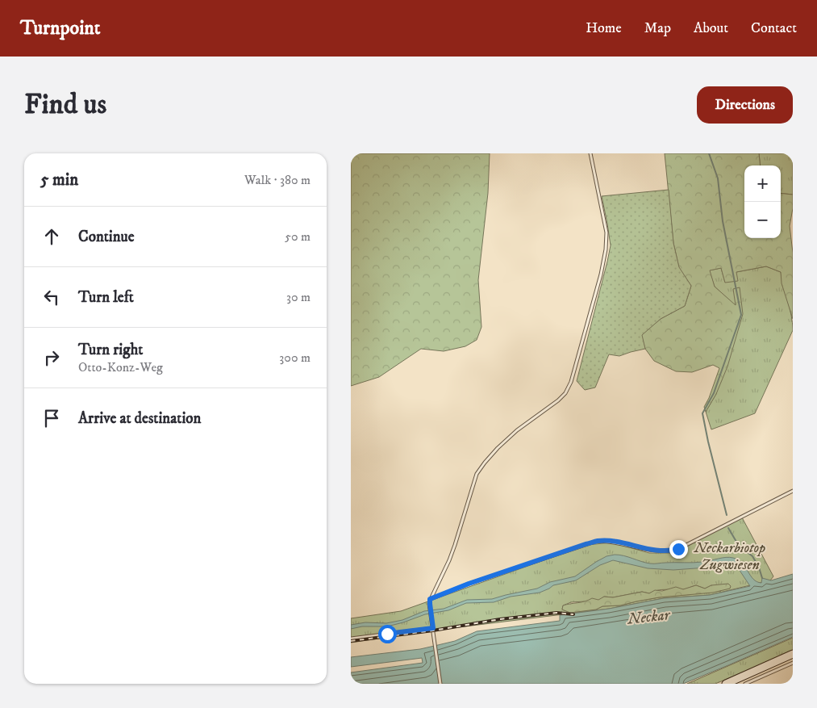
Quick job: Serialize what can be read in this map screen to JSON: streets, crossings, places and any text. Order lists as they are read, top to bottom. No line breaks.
{"water":["Neckar"],"parks":["Neckarbiotop Zugwiesen"],"page":{"header":"Turnpoint","nav":["Home","Map","About","Contact"],"buttons":"Directions","title":"Find us","heading":["5 min","Walk · 380 m"],"map_buttons":["+","−"],"list":[["Continue","50 m"],["Turn left","30 m"],["Turn right","Otto-Konz-Weg","300 m"],"Arrive at destination"]}}
